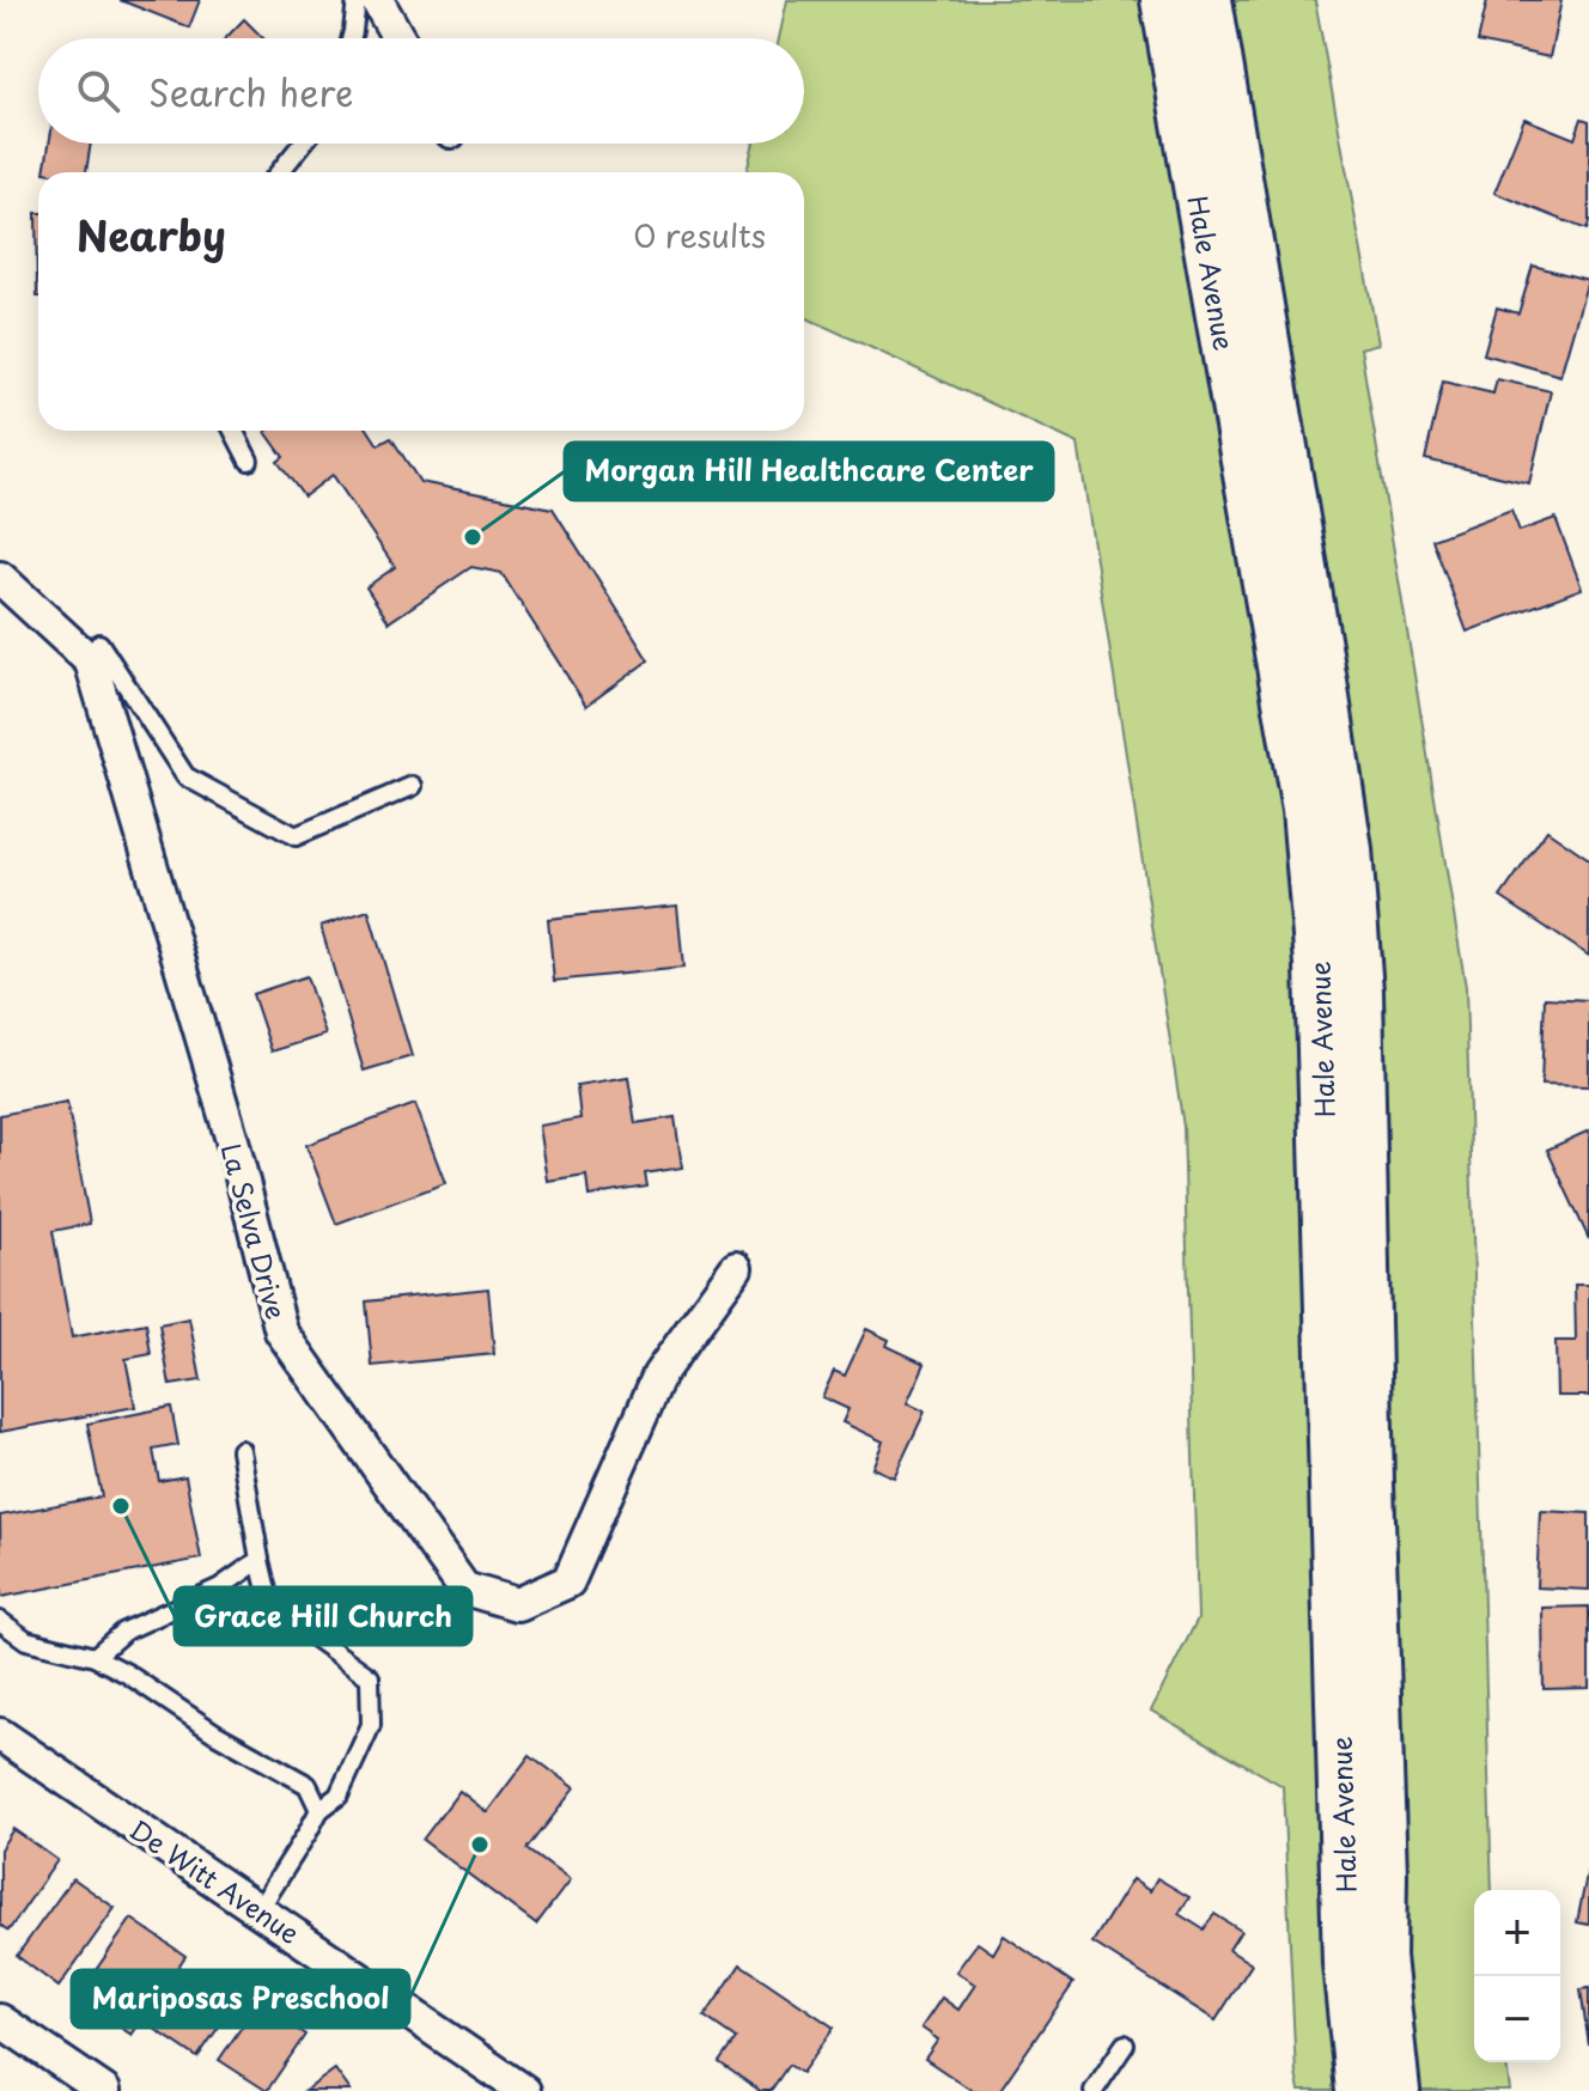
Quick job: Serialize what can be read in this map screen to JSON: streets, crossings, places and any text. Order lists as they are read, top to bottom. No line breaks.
{"streets":{"main road":["Hale Avenue"],"street":["La Selva Drive","De Witt Avenue"]},"places":["Morgan Hill Healthcare Center","Grace Hill Church","Mariposas Preschool"],"page":{"search":"Search here","heading":["Nearby","0 results"],"map_buttons":["+","−"]}}
